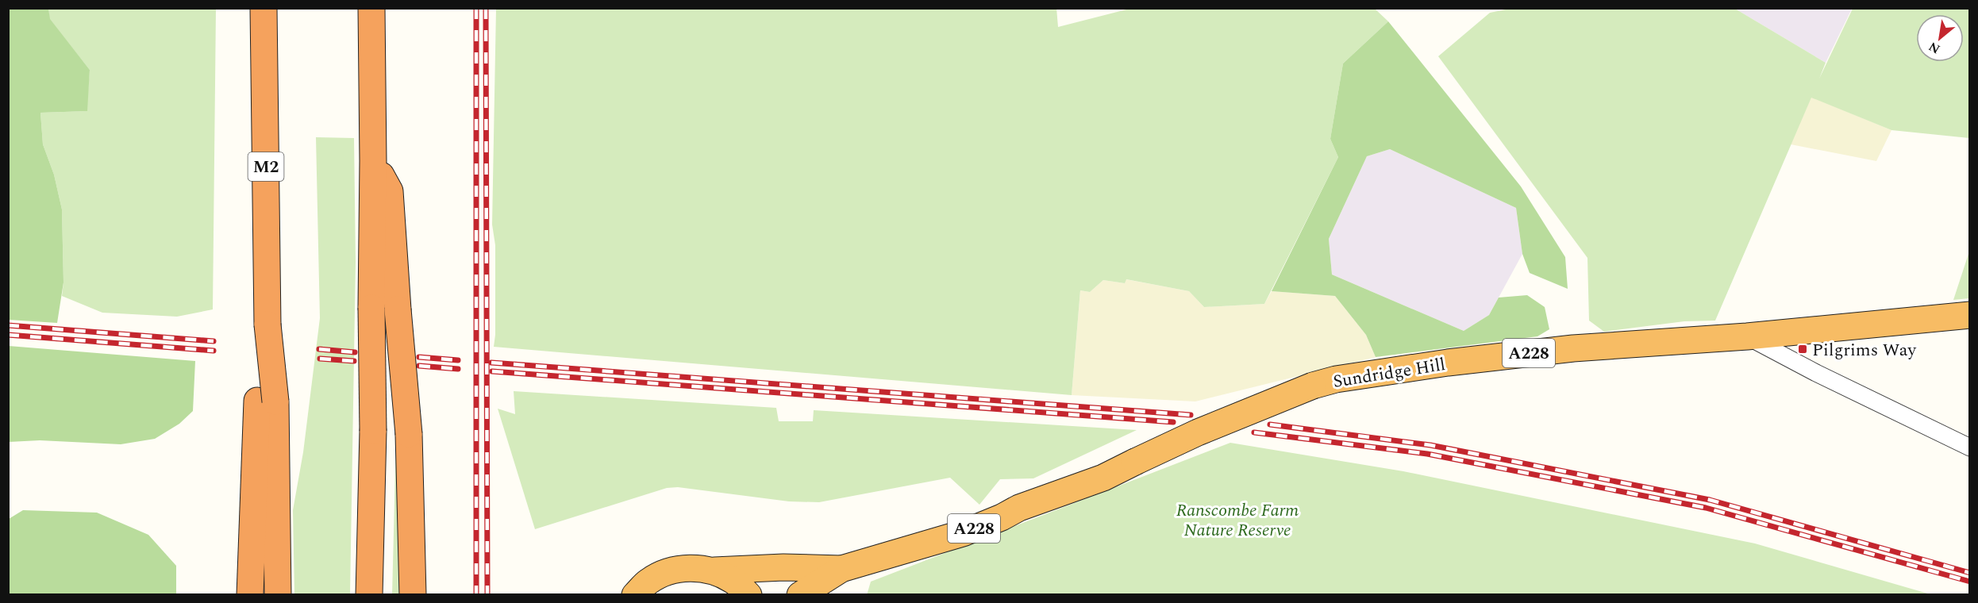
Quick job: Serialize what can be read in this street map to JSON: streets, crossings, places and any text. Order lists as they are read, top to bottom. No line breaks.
{"streets":{"highway":["M2","A228","Sundridge Hill"]},"parks":["Ranscombe Farm Nature Reserve"],"places":{"transit":["Pilgrims Way"]},"north":"bottom left"}
